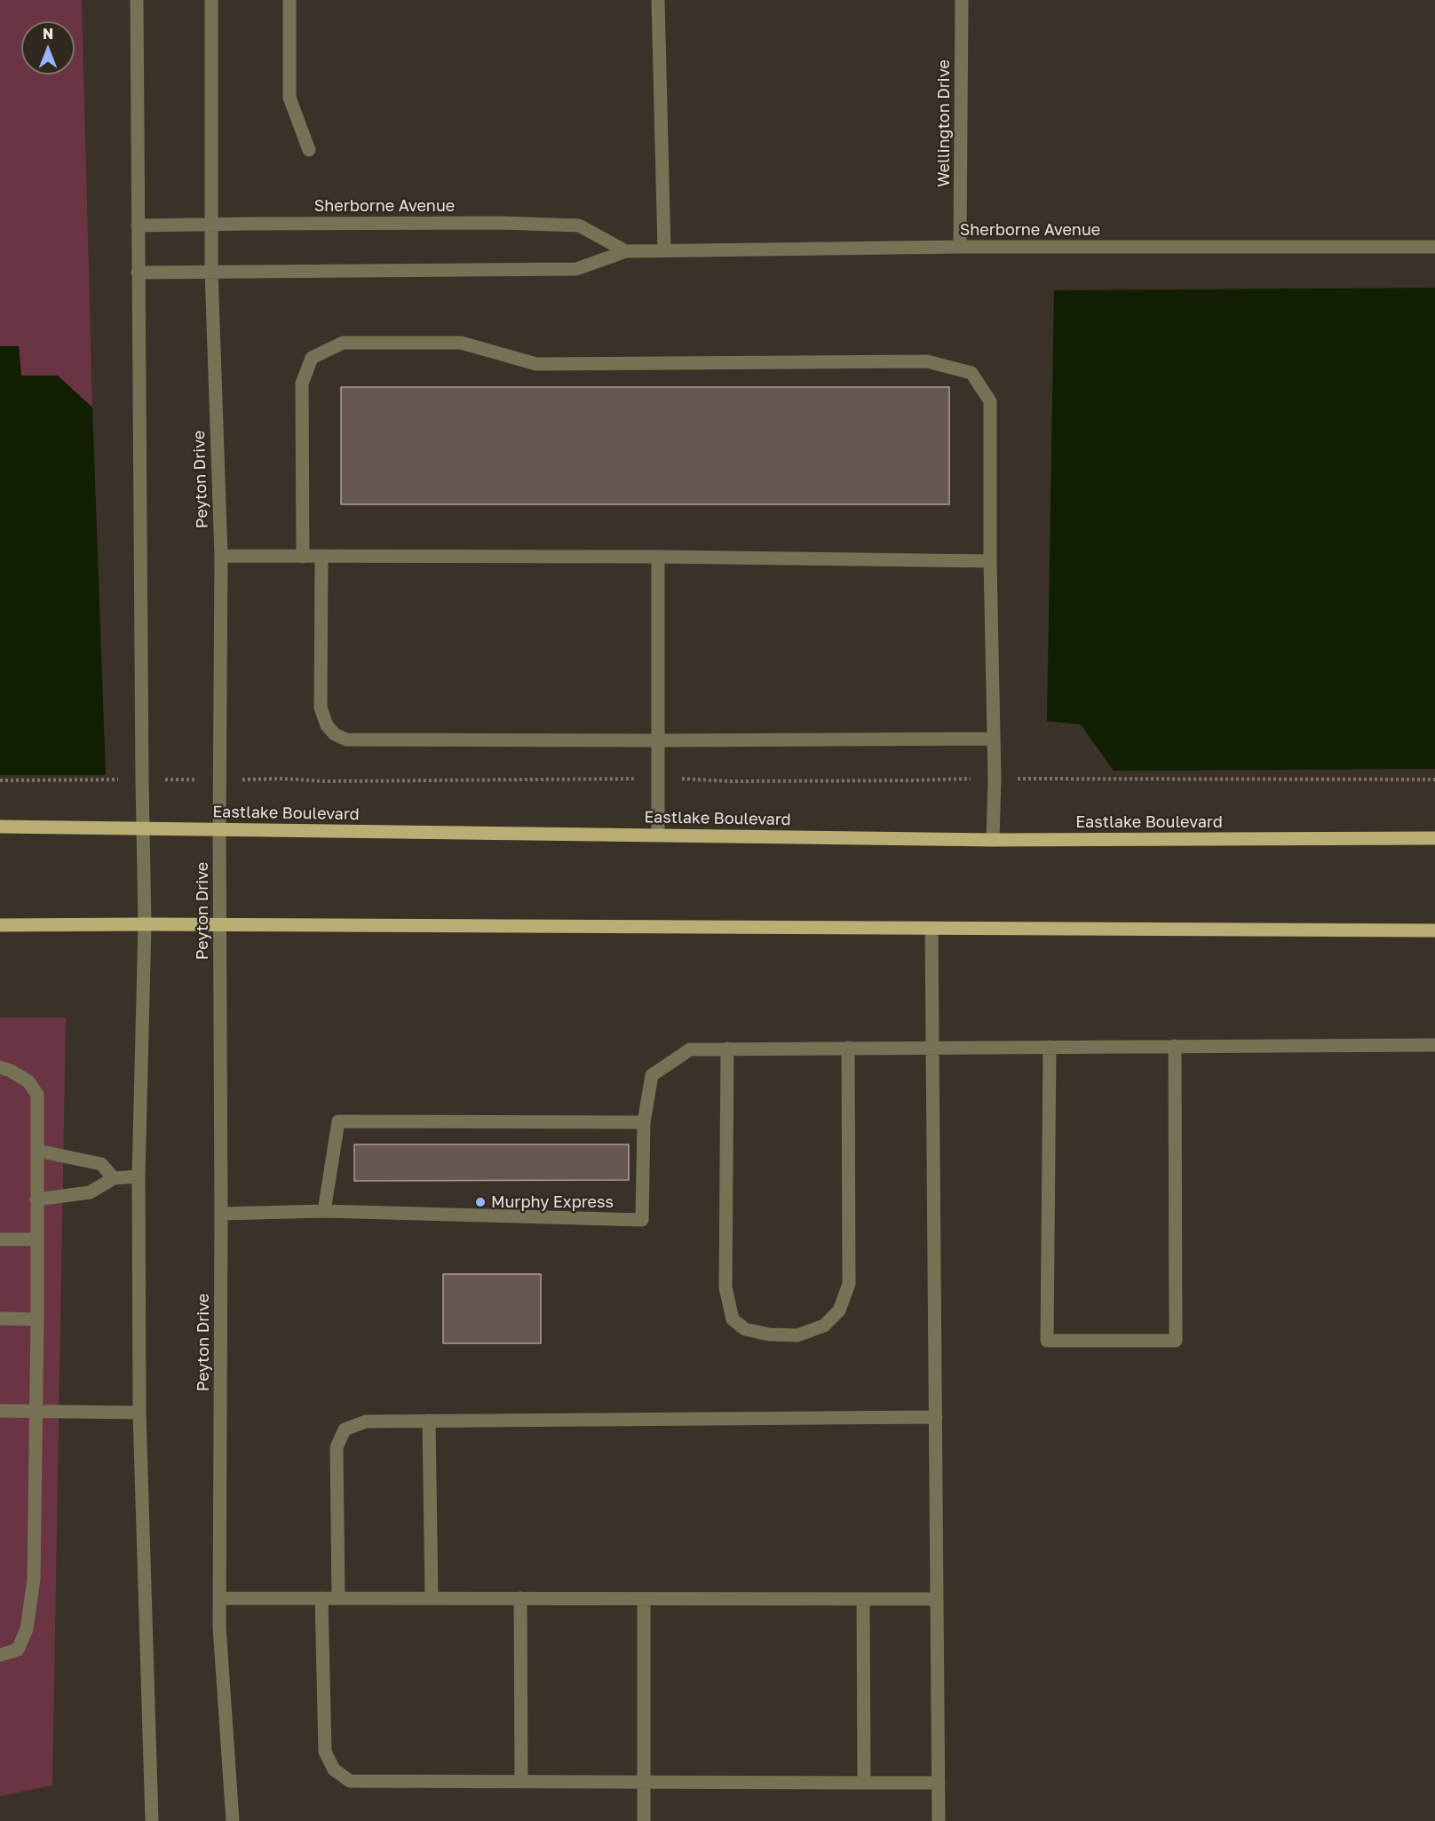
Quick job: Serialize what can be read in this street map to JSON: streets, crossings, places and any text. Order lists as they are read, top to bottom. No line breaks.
{"streets":{"main road":["Eastlake Boulevard"],"street":["Wellington Drive","Sherborne Avenue","Peyton Drive"]},"crossings":[["Wellington Drive","Sherborne Avenue"],["Sherborne Avenue","Peyton Drive"],["Peyton Drive","Eastlake Boulevard"]],"places":["Murphy Express"],"north":"top"}
